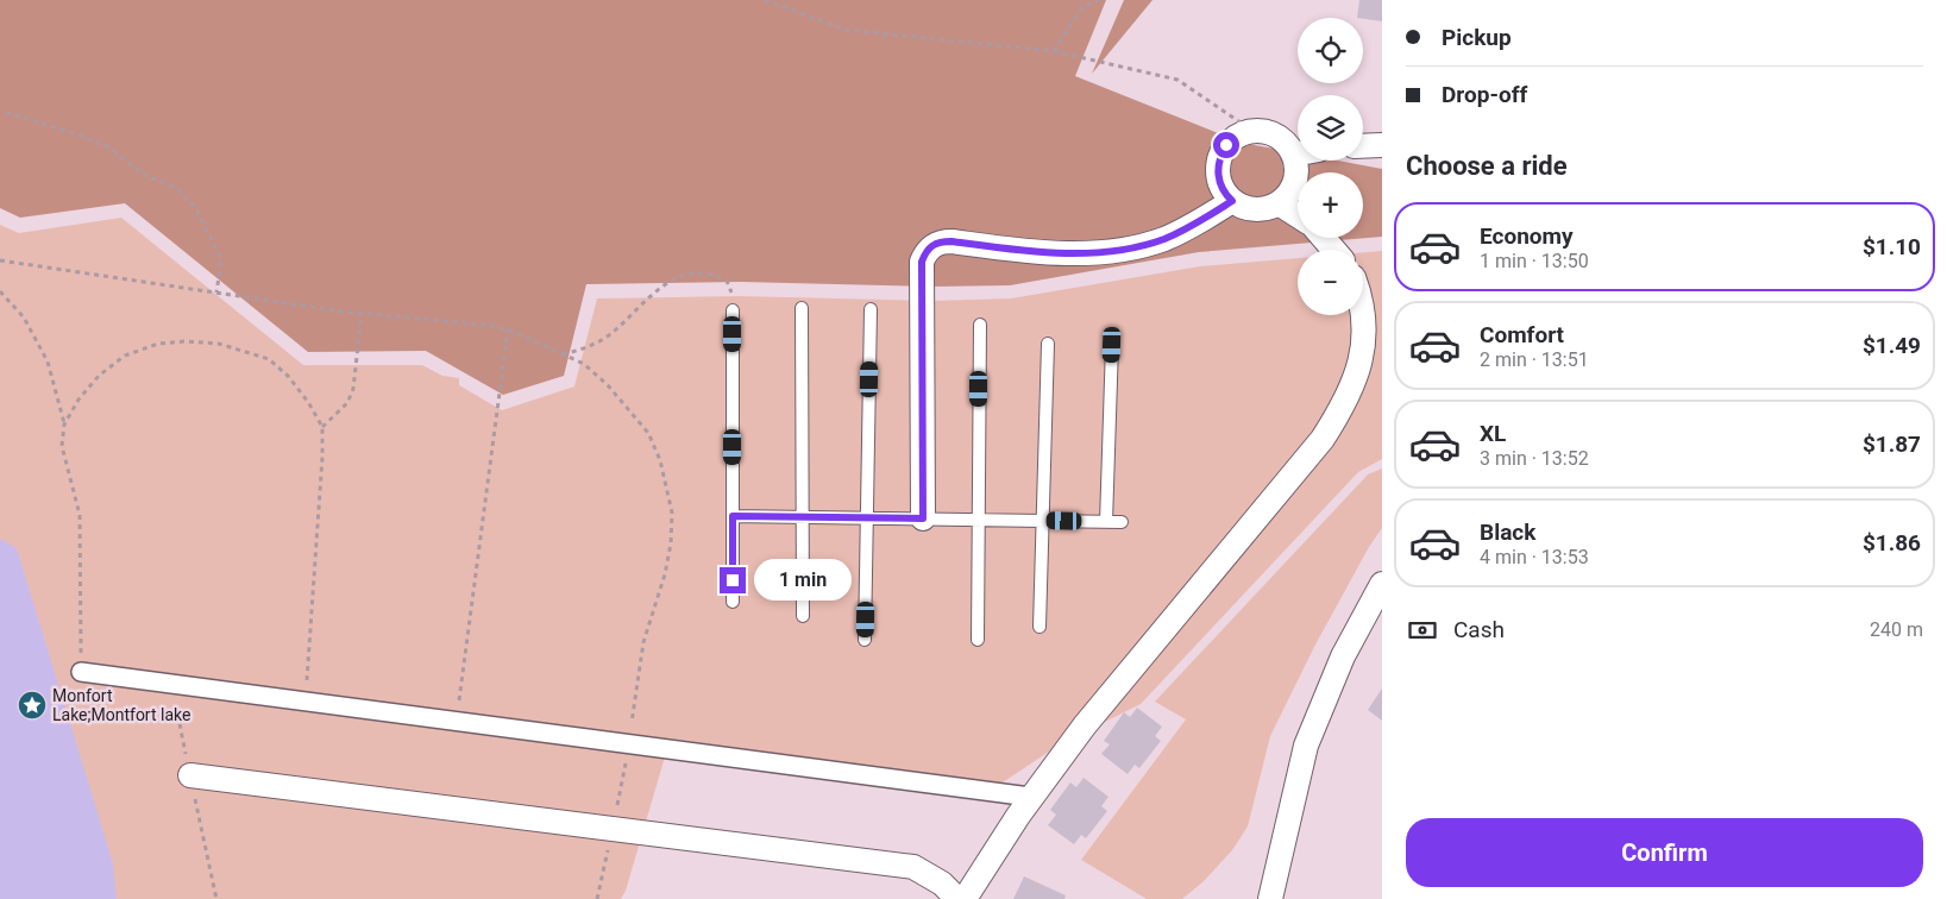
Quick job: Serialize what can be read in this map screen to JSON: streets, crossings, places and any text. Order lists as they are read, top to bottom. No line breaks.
{"places":{"place":["Monfort Lake;Montfort lake"]},"page":{"banner":["Pickup","Drop-off"],"map_buttons":["+","−"],"heading":"Choose a ride","list":[{"name":"Economy","note":"1 min · 13:50","value":"$1.10"},{"name":"Comfort","note":"2 min · 13:51","value":"$1.49"},{"name":"XL","note":"3 min · 13:52","value":"$1.87"},{"name":"Black","note":"4 min · 13:53","value":"$1.86"}],"bubble":"1 min","pay":["Cash","240 m"],"buttons":"Confirm"}}
